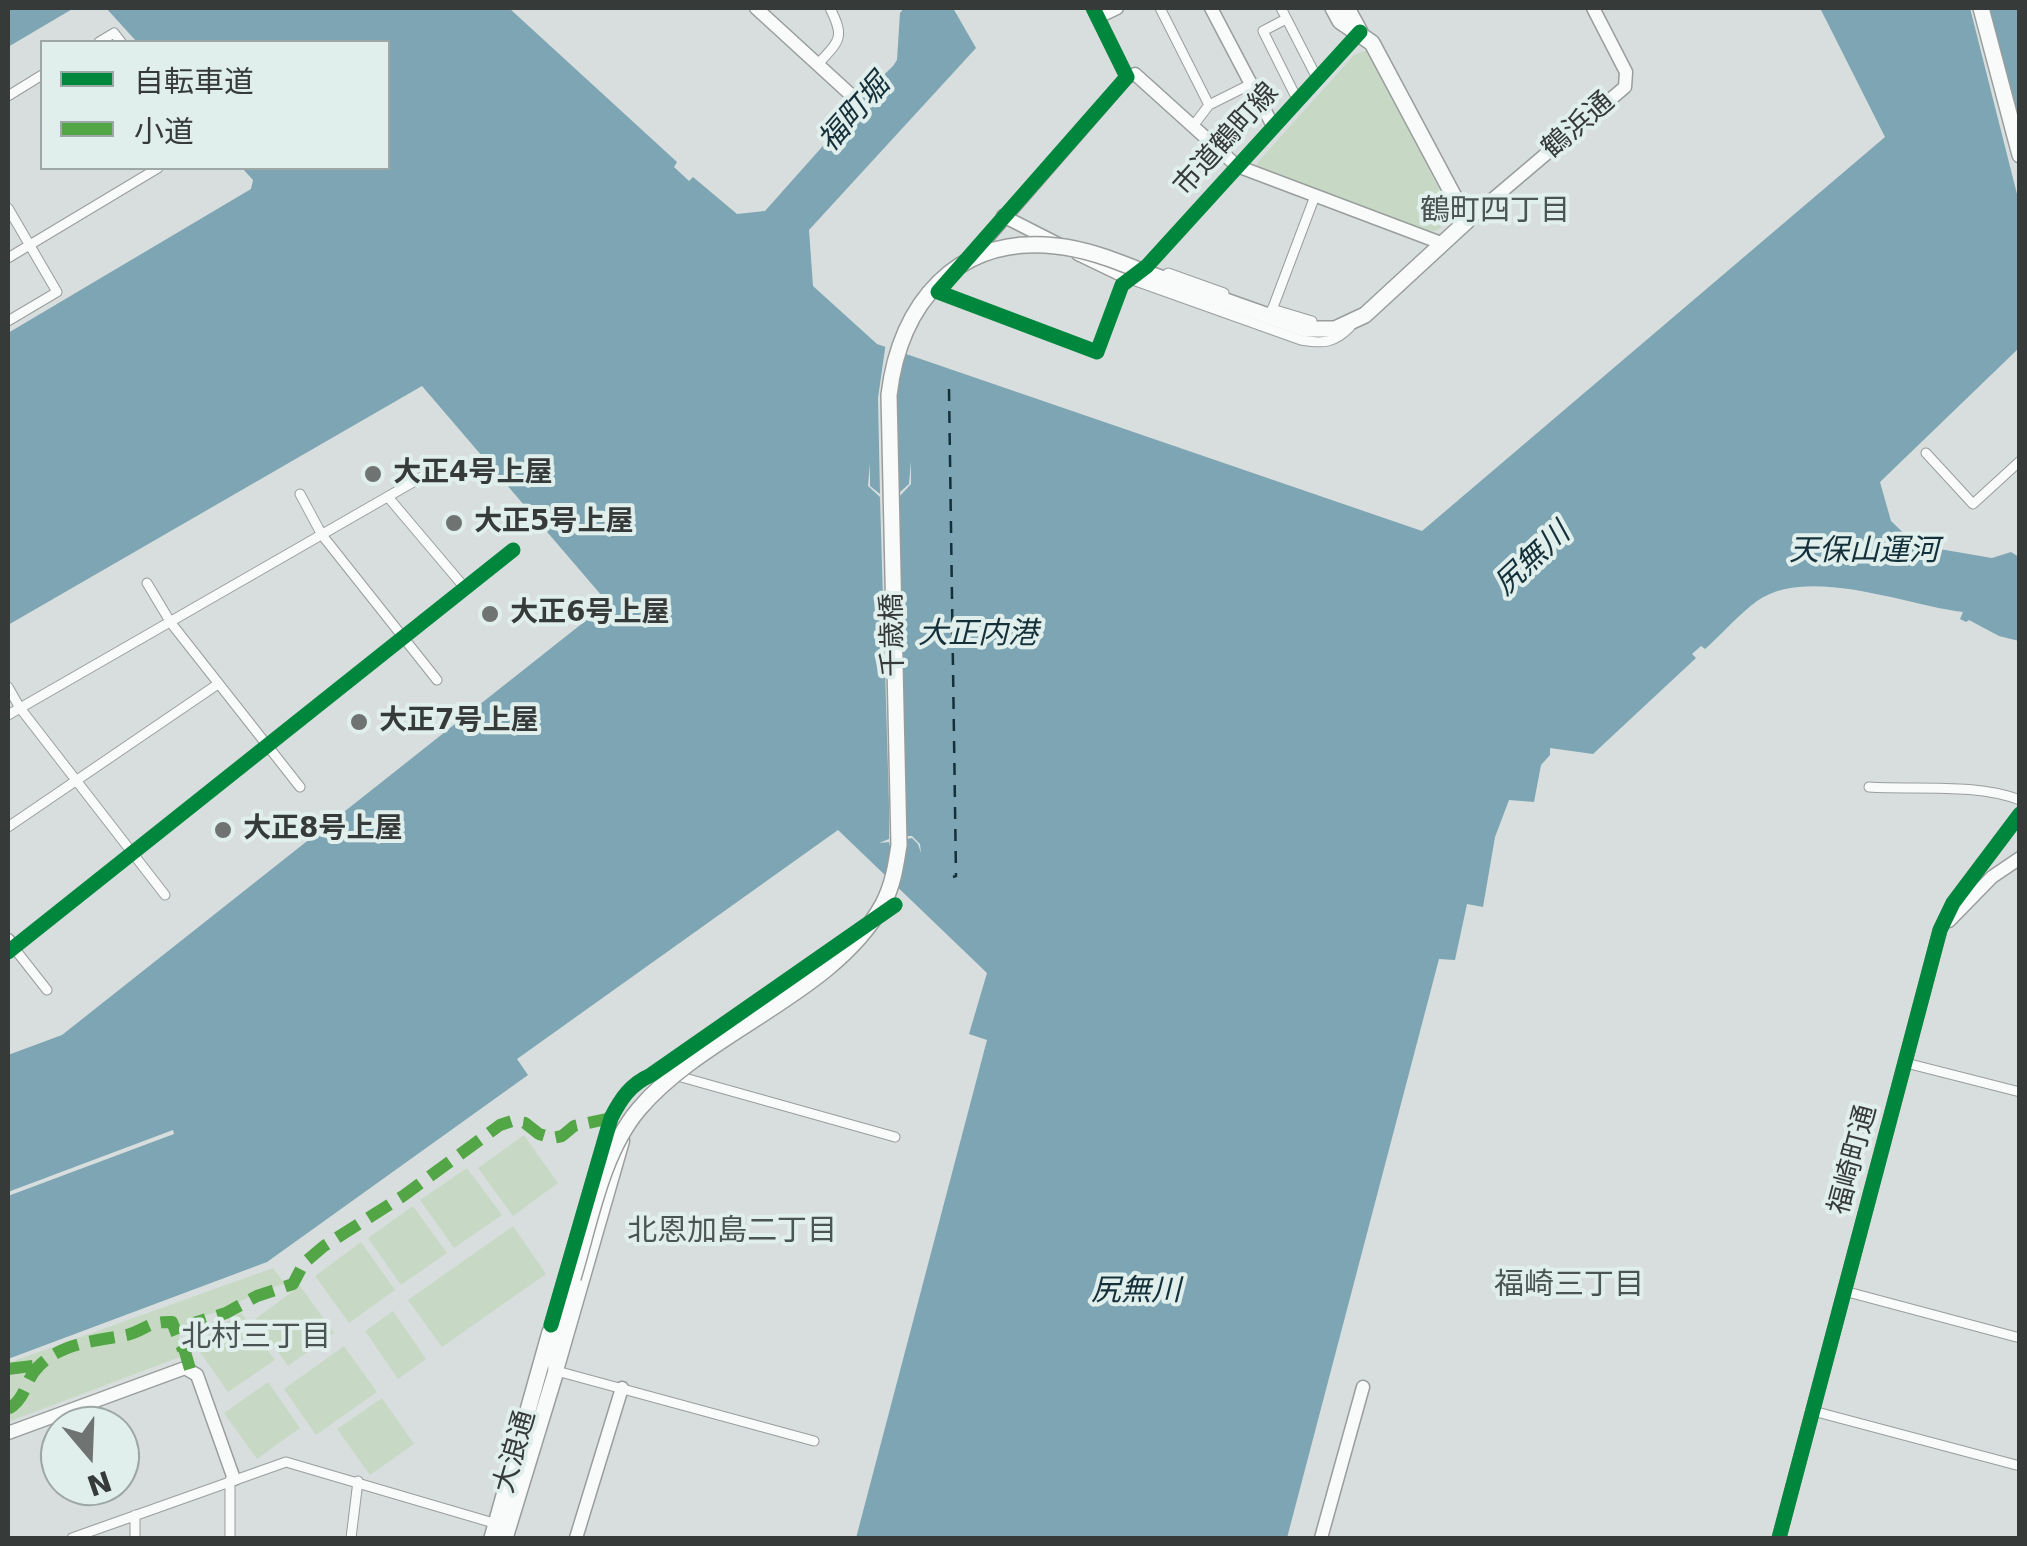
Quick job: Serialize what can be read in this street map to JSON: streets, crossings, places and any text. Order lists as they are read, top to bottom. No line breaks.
{"streets":{"main road":["千歳橋","大浪通"],"street":["鶴浜通","市道鶴町線","福崎町通"]},"crossings":[["千歳橋","大浪通"]],"districts":["鶴町四丁目","北恩加島二丁目","福崎三丁目","北村三丁目"],"water":["福町堀","天保山運河","尻無川","大正内港"],"places":["大正4号上屋","大正5号上屋","大正6号上屋","大正7号上屋","大正8号上屋"],"legend":["自転車道","小道"],"north":"bottom"}
